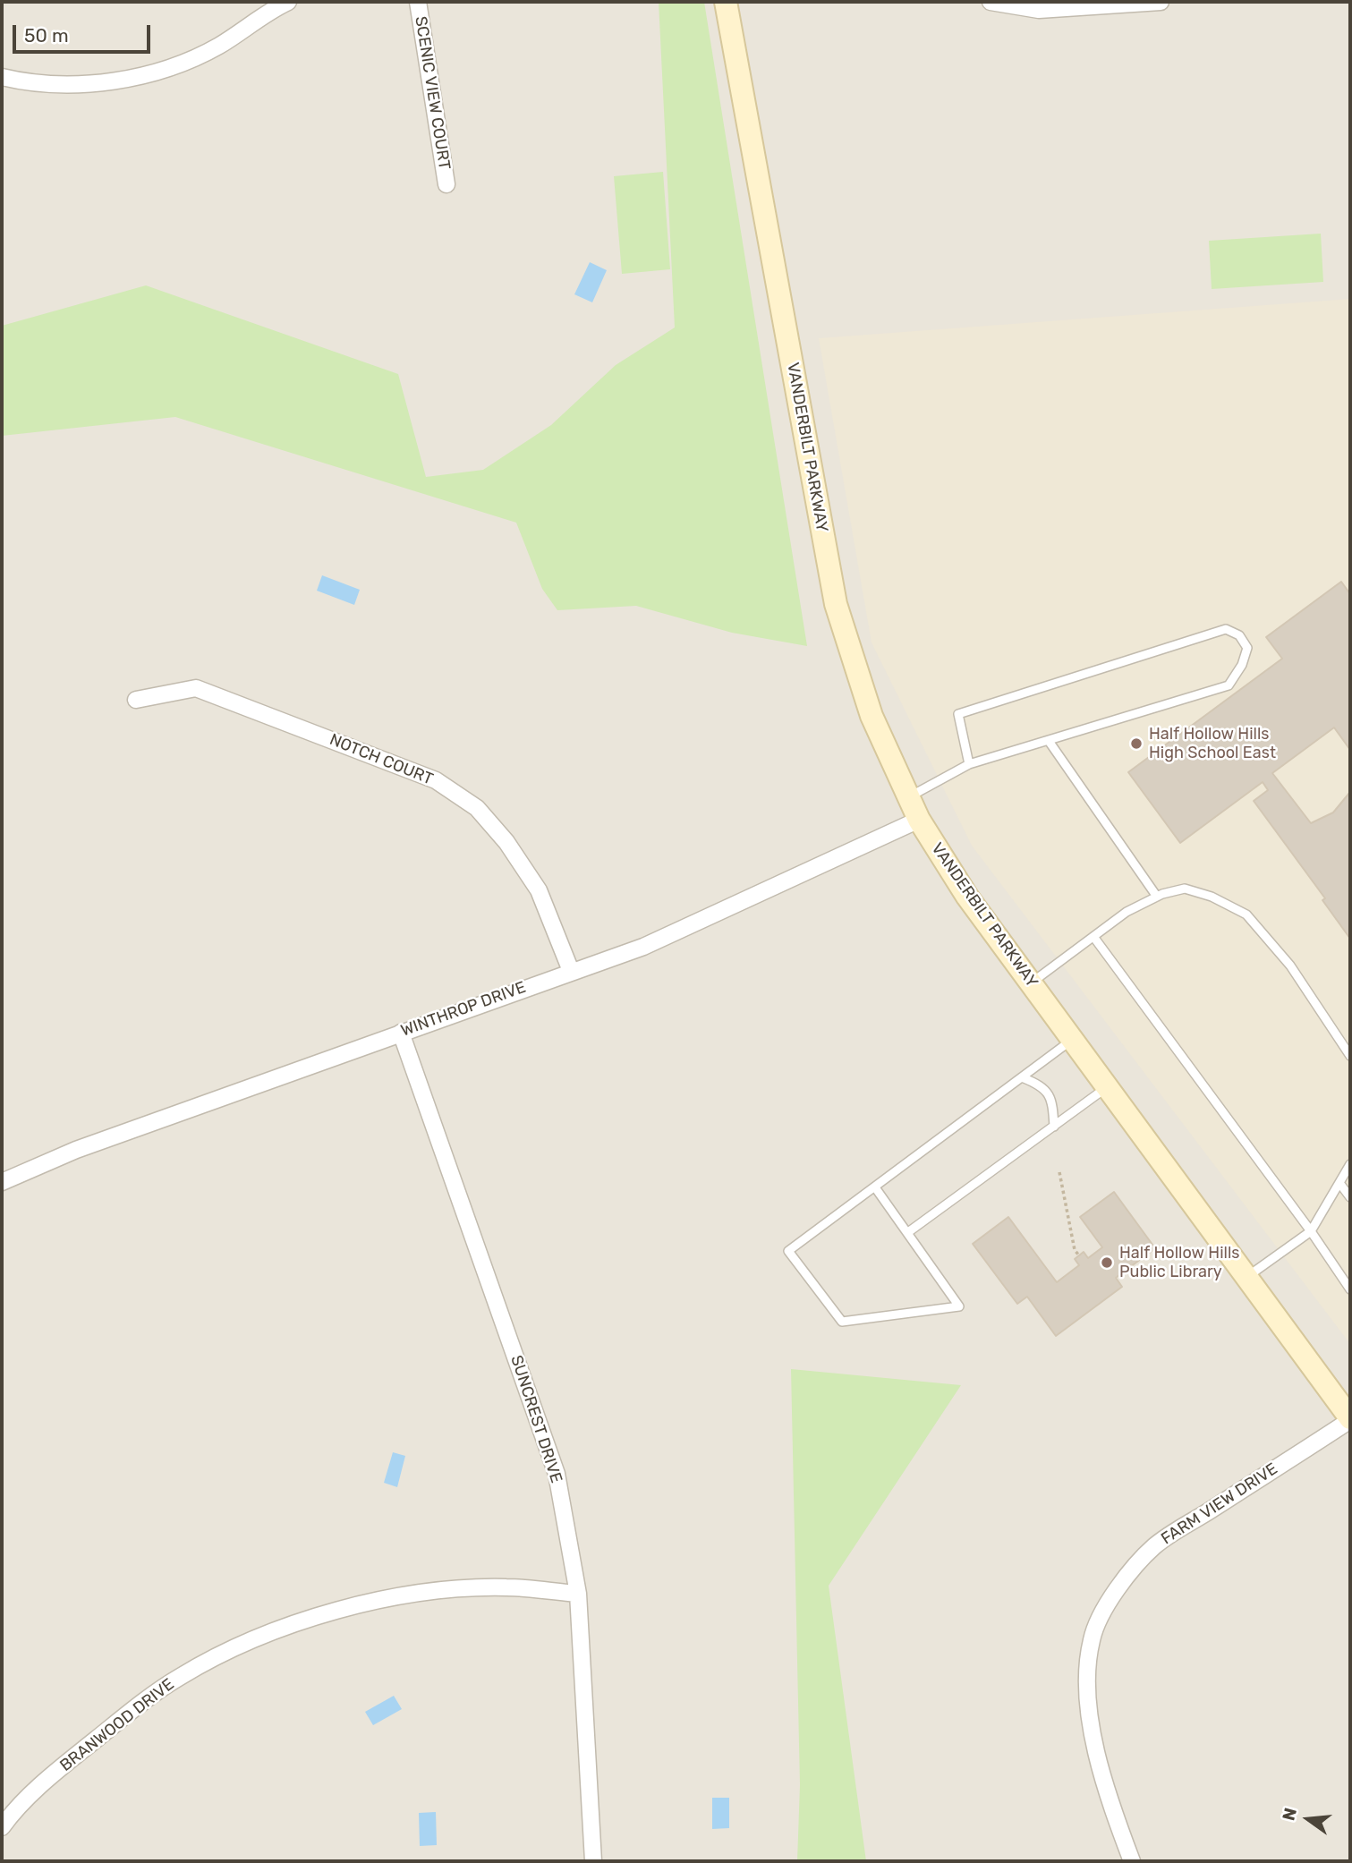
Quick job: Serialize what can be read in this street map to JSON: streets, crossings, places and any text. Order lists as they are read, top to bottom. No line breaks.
{"streets":{"main road":["VANDERBILT PARKWAY"],"street":["SCENIC VIEW COURT","NOTCH COURT","WINTHROP DRIVE","SUNCREST DRIVE","FARM VIEW DRIVE","BRANWOOD DRIVE"]},"crossings":[["VANDERBILT PARKWAY","WINTHROP DRIVE"],["VANDERBILT PARKWAY","FARM VIEW DRIVE"],["NOTCH COURT","WINTHROP DRIVE"],["WINTHROP DRIVE","SUNCREST DRIVE"],["SUNCREST DRIVE","BRANWOOD DRIVE"]],"places":["Half Hollow Hills High School East","Half Hollow Hills Public Library"],"scale_bar":"50 m","north":"left"}
